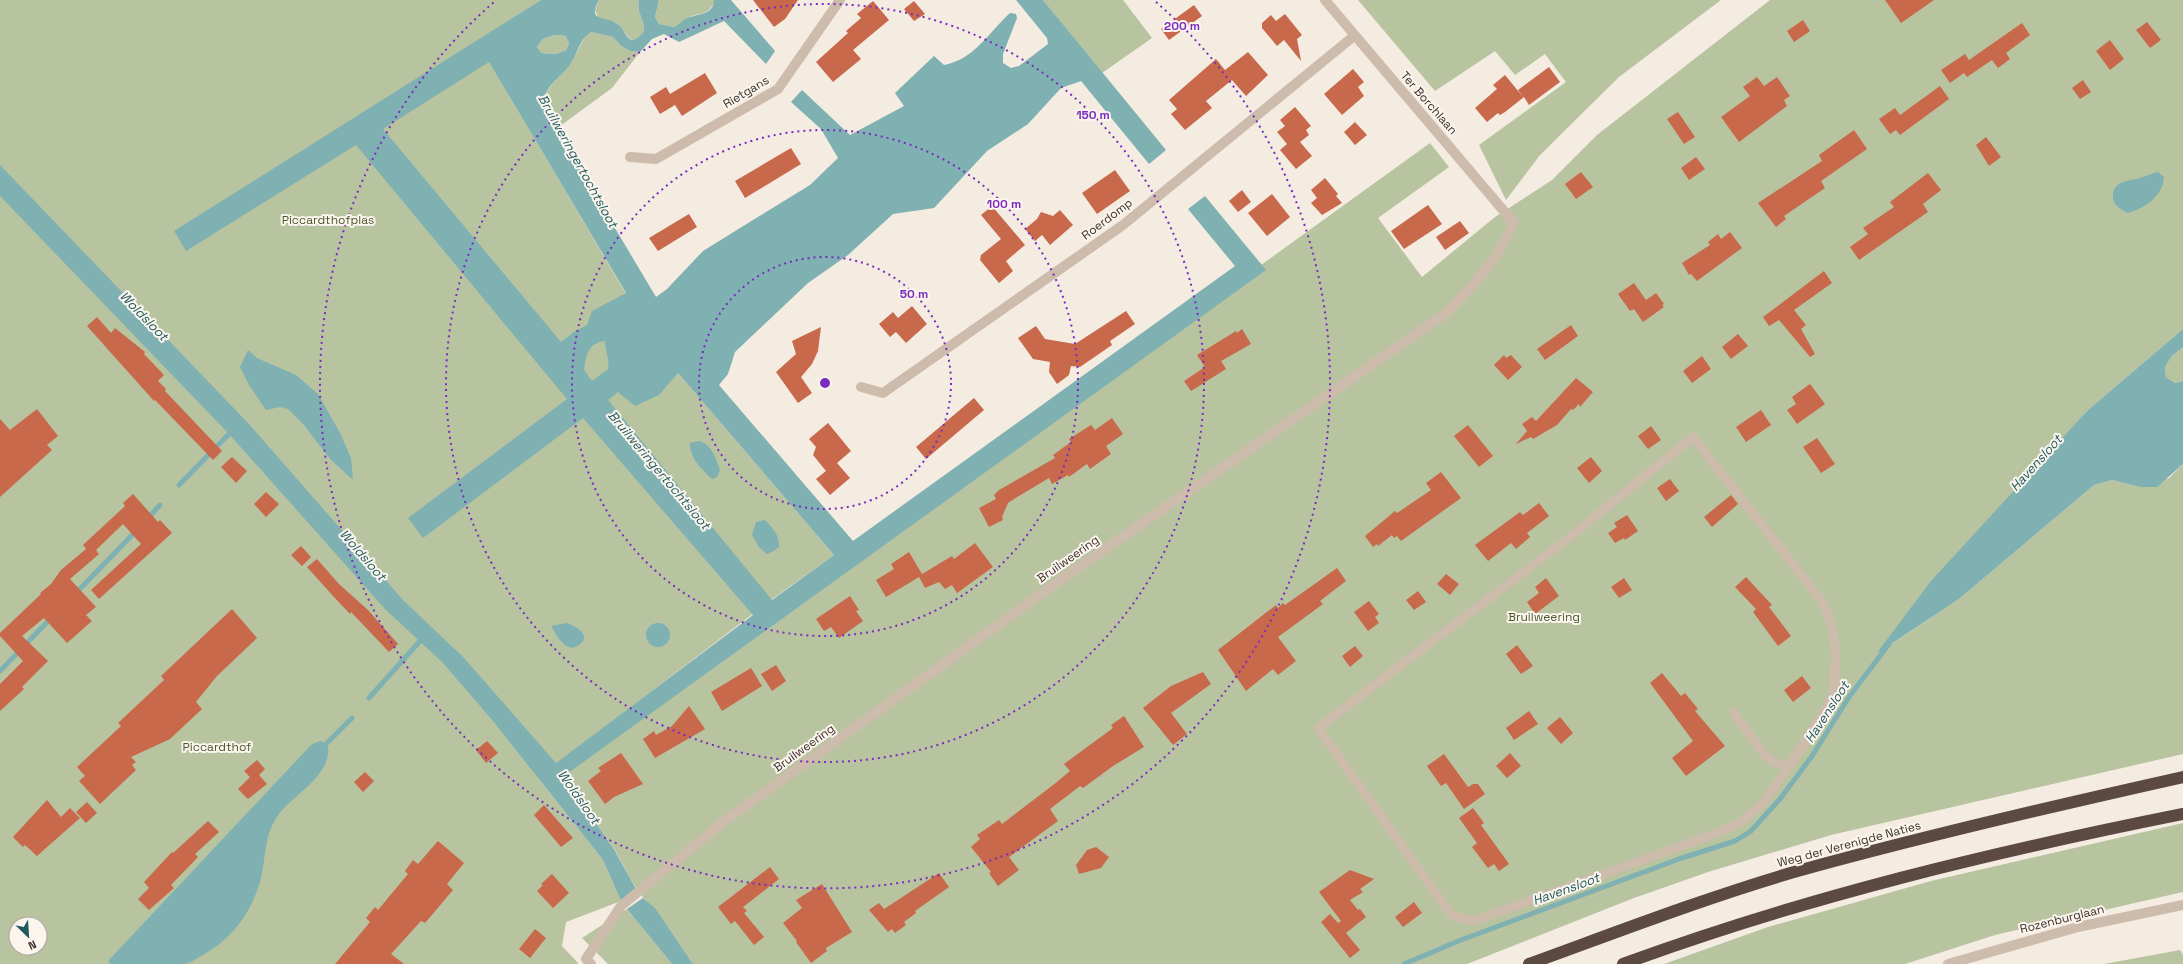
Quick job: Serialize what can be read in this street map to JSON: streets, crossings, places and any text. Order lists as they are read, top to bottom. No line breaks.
{"streets":{"highway":["Weg der Verenigde Naties"],"street":["Rietgans","Ter Borchlaan","Roerdomp","Bruilweering","Rozenburglaan"]},"crossings":[["Ter Borchlaan","Roerdomp"],["Ter Borchlaan","Bruilweering"]],"water":["Bruilweringertochtsloot","Woldsloot","Havensloot"],"parks":["Piccardthofplas","Bruilweering","Piccardthof"],"north":"bottom right","rings":["200 m","150 m","100 m","50 m"]}
